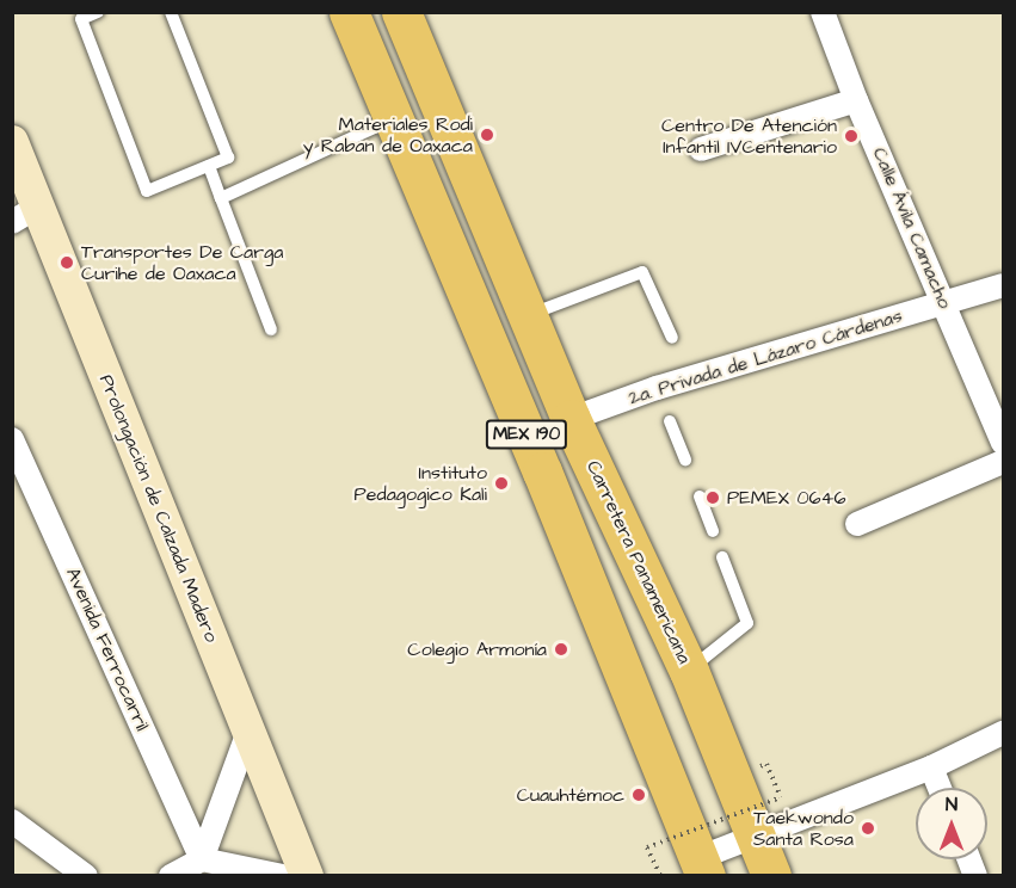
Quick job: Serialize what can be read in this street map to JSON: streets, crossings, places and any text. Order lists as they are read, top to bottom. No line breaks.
{"streets":{"highway":["MEX 190","Carretera Panamericana"],"street":["Calle Ávila Camacho","2a. Privada de Lázaro Cárdenas","Prolongación de Calzada Madero","Avenida Ferrocarril"]},"crossings":[["Calle Ávila Camacho","2a. Privada de Lázaro Cárdenas"],["2a. Privada de Lázaro Cárdenas","Carretera Panamericana"]],"places":["Materiales Rodi y Raban de Oaxaca","Centro De Atención Infantil IVCentenario","Transportes De Carga Curihe de Oaxaca","Instituto Pedagogico Kali","PEMEX 0646","Colegio Armonía","Cuauhtémoc","Taekwondo Santa Rosa"],"north":"top"}
